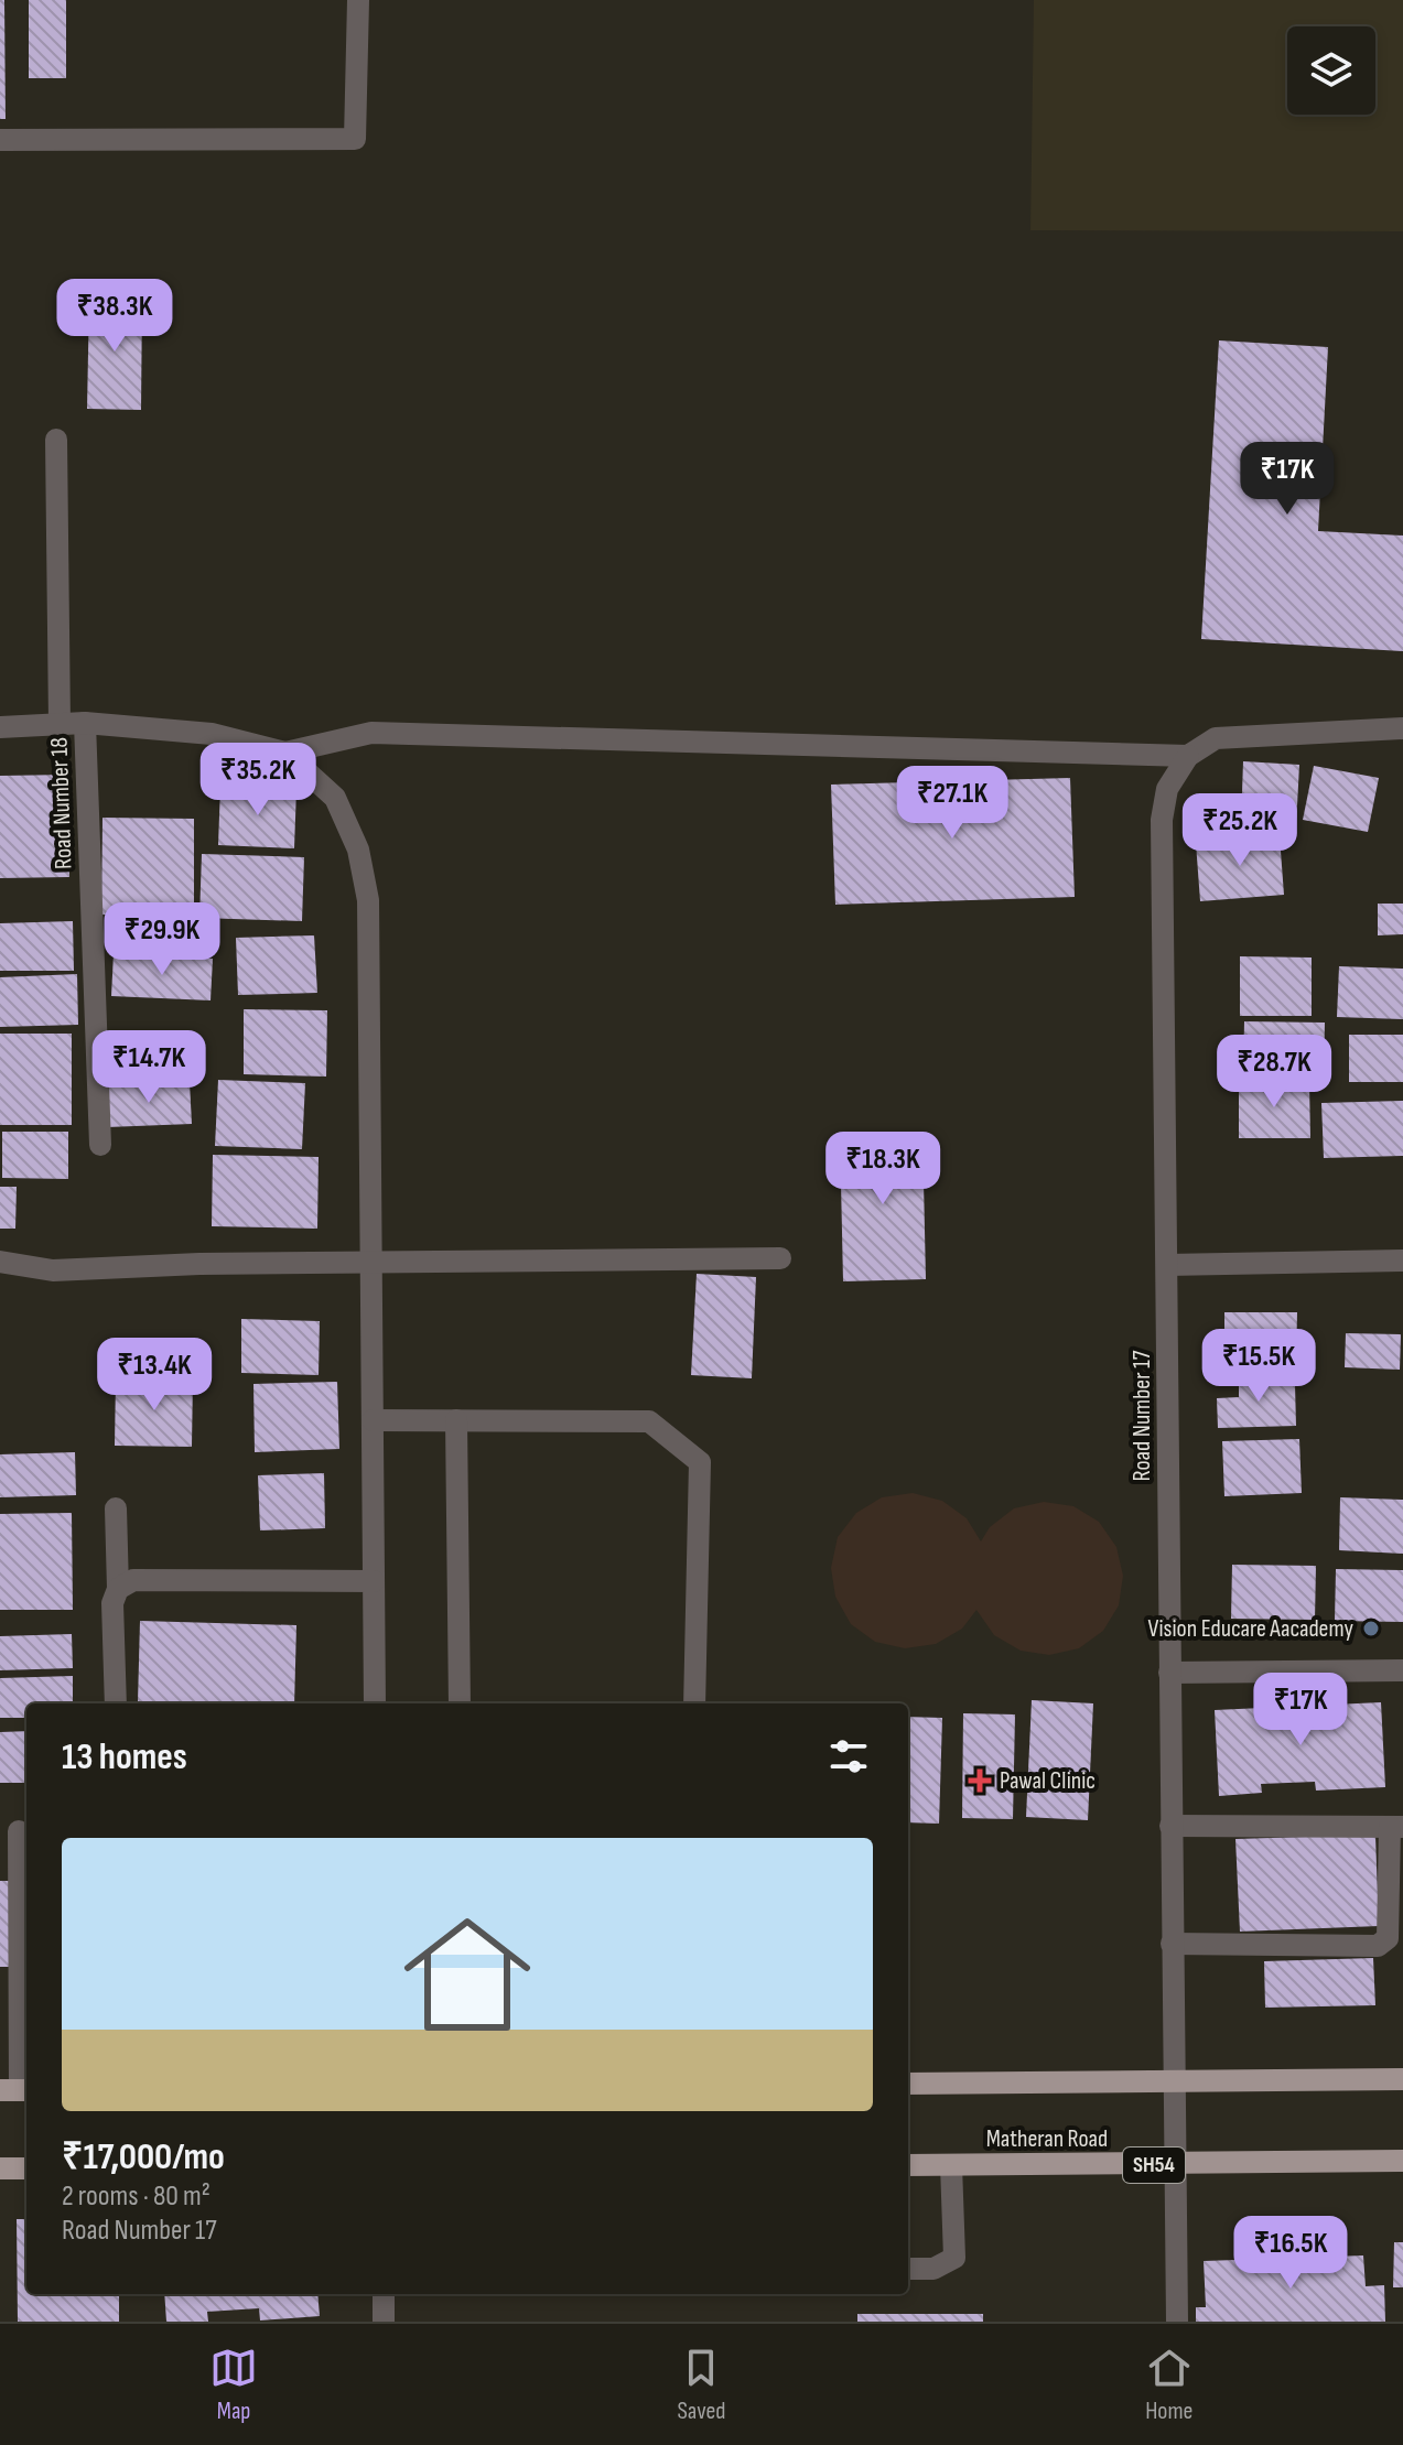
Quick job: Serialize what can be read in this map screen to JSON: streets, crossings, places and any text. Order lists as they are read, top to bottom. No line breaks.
{"streets":{"main road":["Matheran Road","SH54"],"street":["Road Number 18","Road Number 17"]},"places":{"other":["Vision Educare Aacademy"],"health":["Pawal Clinic"]},"page":{"price":["₹38.3K","₹17K","₹35.2K","₹27.1K","₹25.2K","₹29.9K","₹14.7K","₹28.7K","₹18.3K","₹15.5K","₹13.4K","₹17K","₹16.5K"],"heading":"13 homes","list":[{"name":"₹17,000/mo","note":"2 rooms · 80 m² · Road Number 17"}],"tabs":["Map","Saved","Home"]}}
